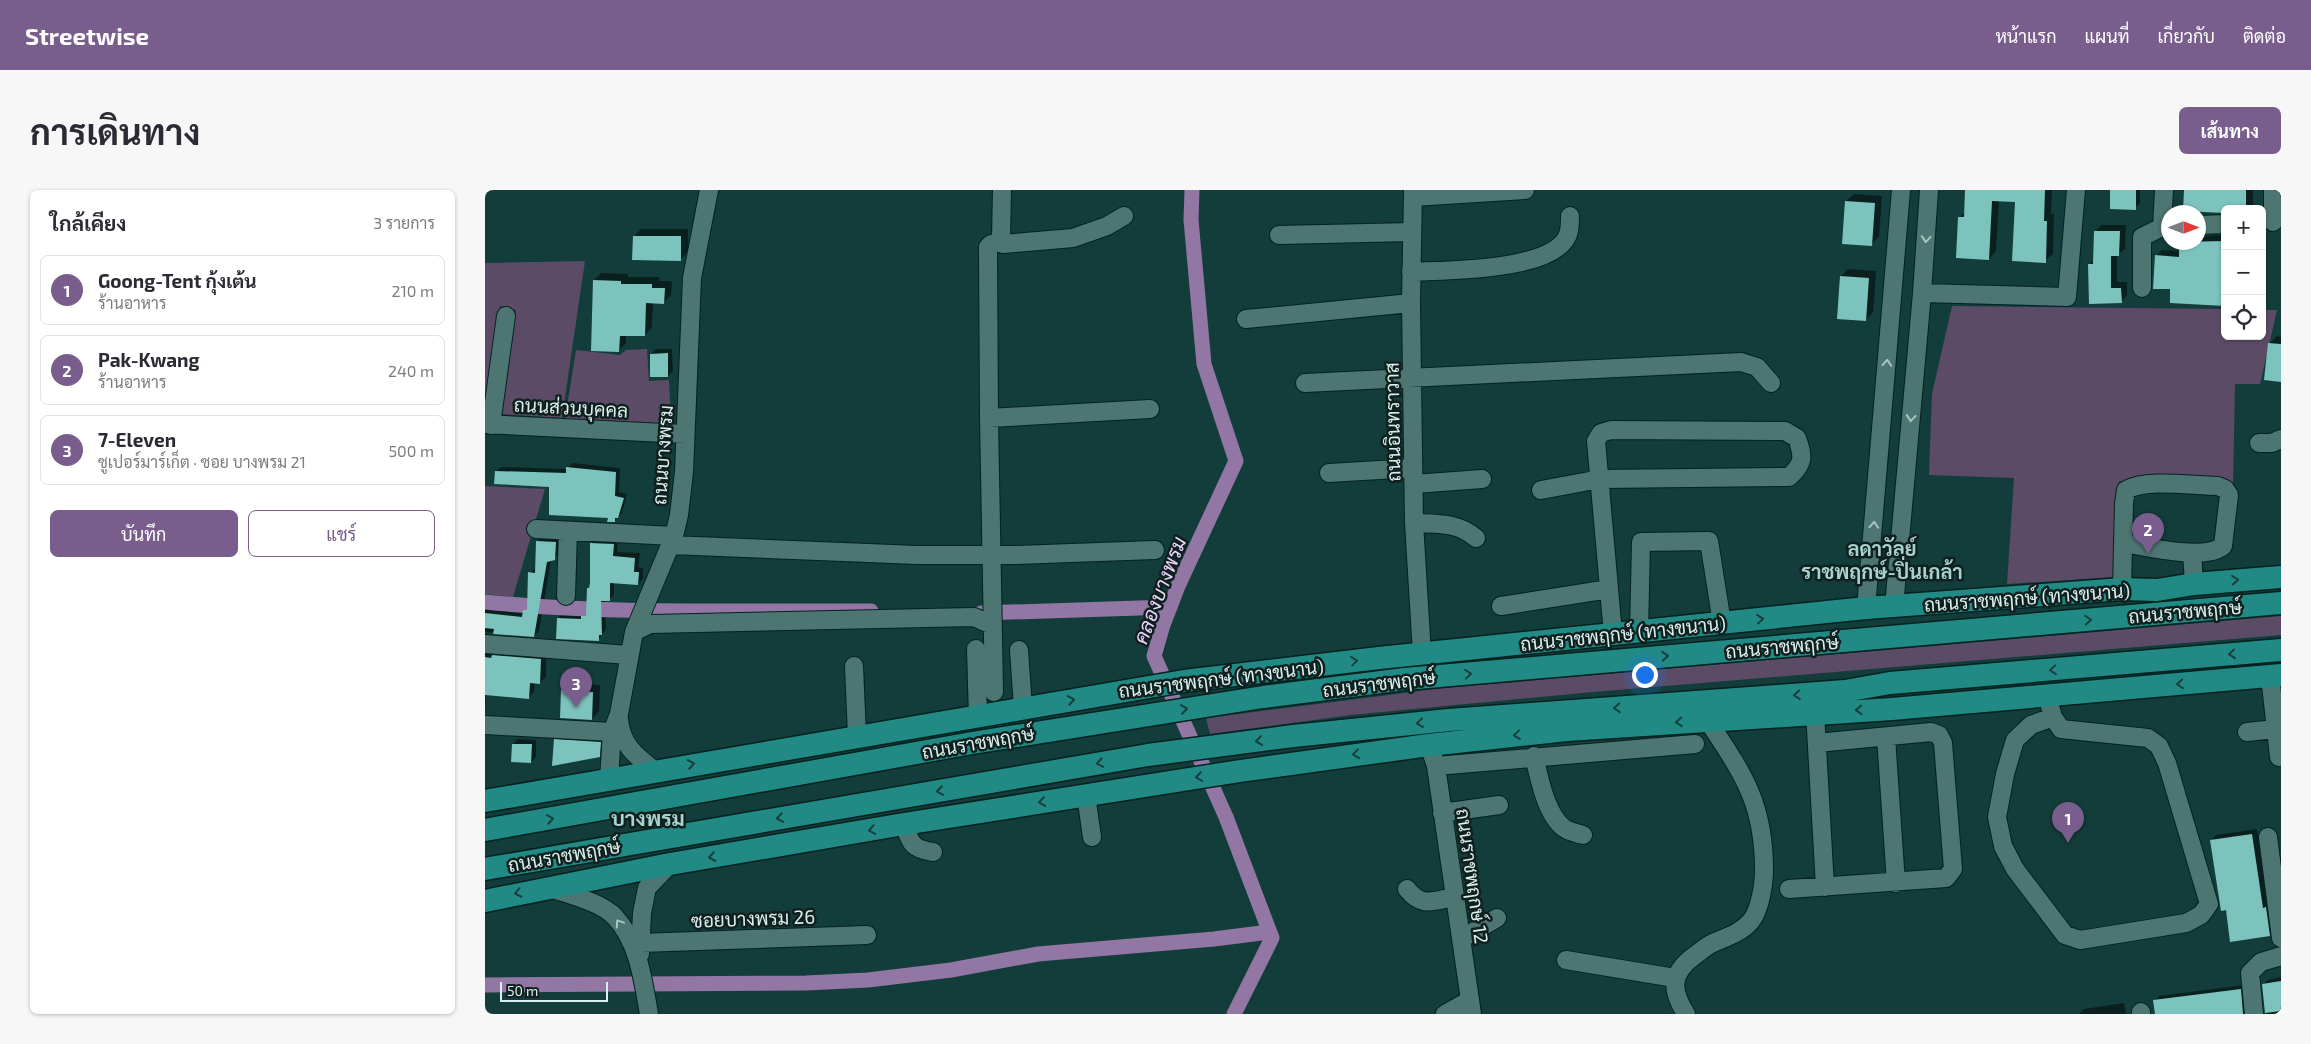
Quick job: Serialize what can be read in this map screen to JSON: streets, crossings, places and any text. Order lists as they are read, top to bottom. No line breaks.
{"streets":{"main road":["ถนนราชพฤกษ์ (ทางขนาน)","ถนนราชพฤกษ์"],"street":["ถนนส่วนบุคคล","ถนนอินทราวาส","ถนนบางพรม","ถนนราชพฤกษ์ 12","ซอยบางพรม 26"]},"crossings":[["ถนนส่วนบุคคล","ถนนบางพรม"],["ถนนอินทราวาส","ถนนราชพฤกษ์ (ทางขนาน)"],["ถนนบางพรม","ถนนราชพฤกษ์"],["ถนนราชพฤกษ์ (ทางขนาน)","ถนนราชพฤกษ์"]],"districts":["ลดาวัลย์ ราชพฤกษ์-ปิ่นเกล้า","บางพรม"],"water":["คลองบางพรม"],"scale_bar":"50 m","north":"right","page":{"header":"Streetwise","nav":["หน้าแรก","แผนที่","เกี่ยวกับ","ติดต่อ"],"buttons":["เส้นทาง",["บันทึก","แชร์"]],"title":"การเดินทาง","heading":["ใกล้เคียง","3 รายการ"],"map_buttons":["+","−"],"list":[{"mark":"1","name":"Goong-Tent กุ้งเต้น","note":"ร้านอาหาร","value":"210 m"},{"mark":"2","name":"Pak-Kwang","note":"ร้านอาหาร","value":"240 m"},{"mark":"3","name":"7-Eleven","note":"ซูเปอร์มาร์เก็ต · ซอย บางพรม 21","value":"500 m"}],"pins":["2","3","1"],"scale":"50 m"}}
